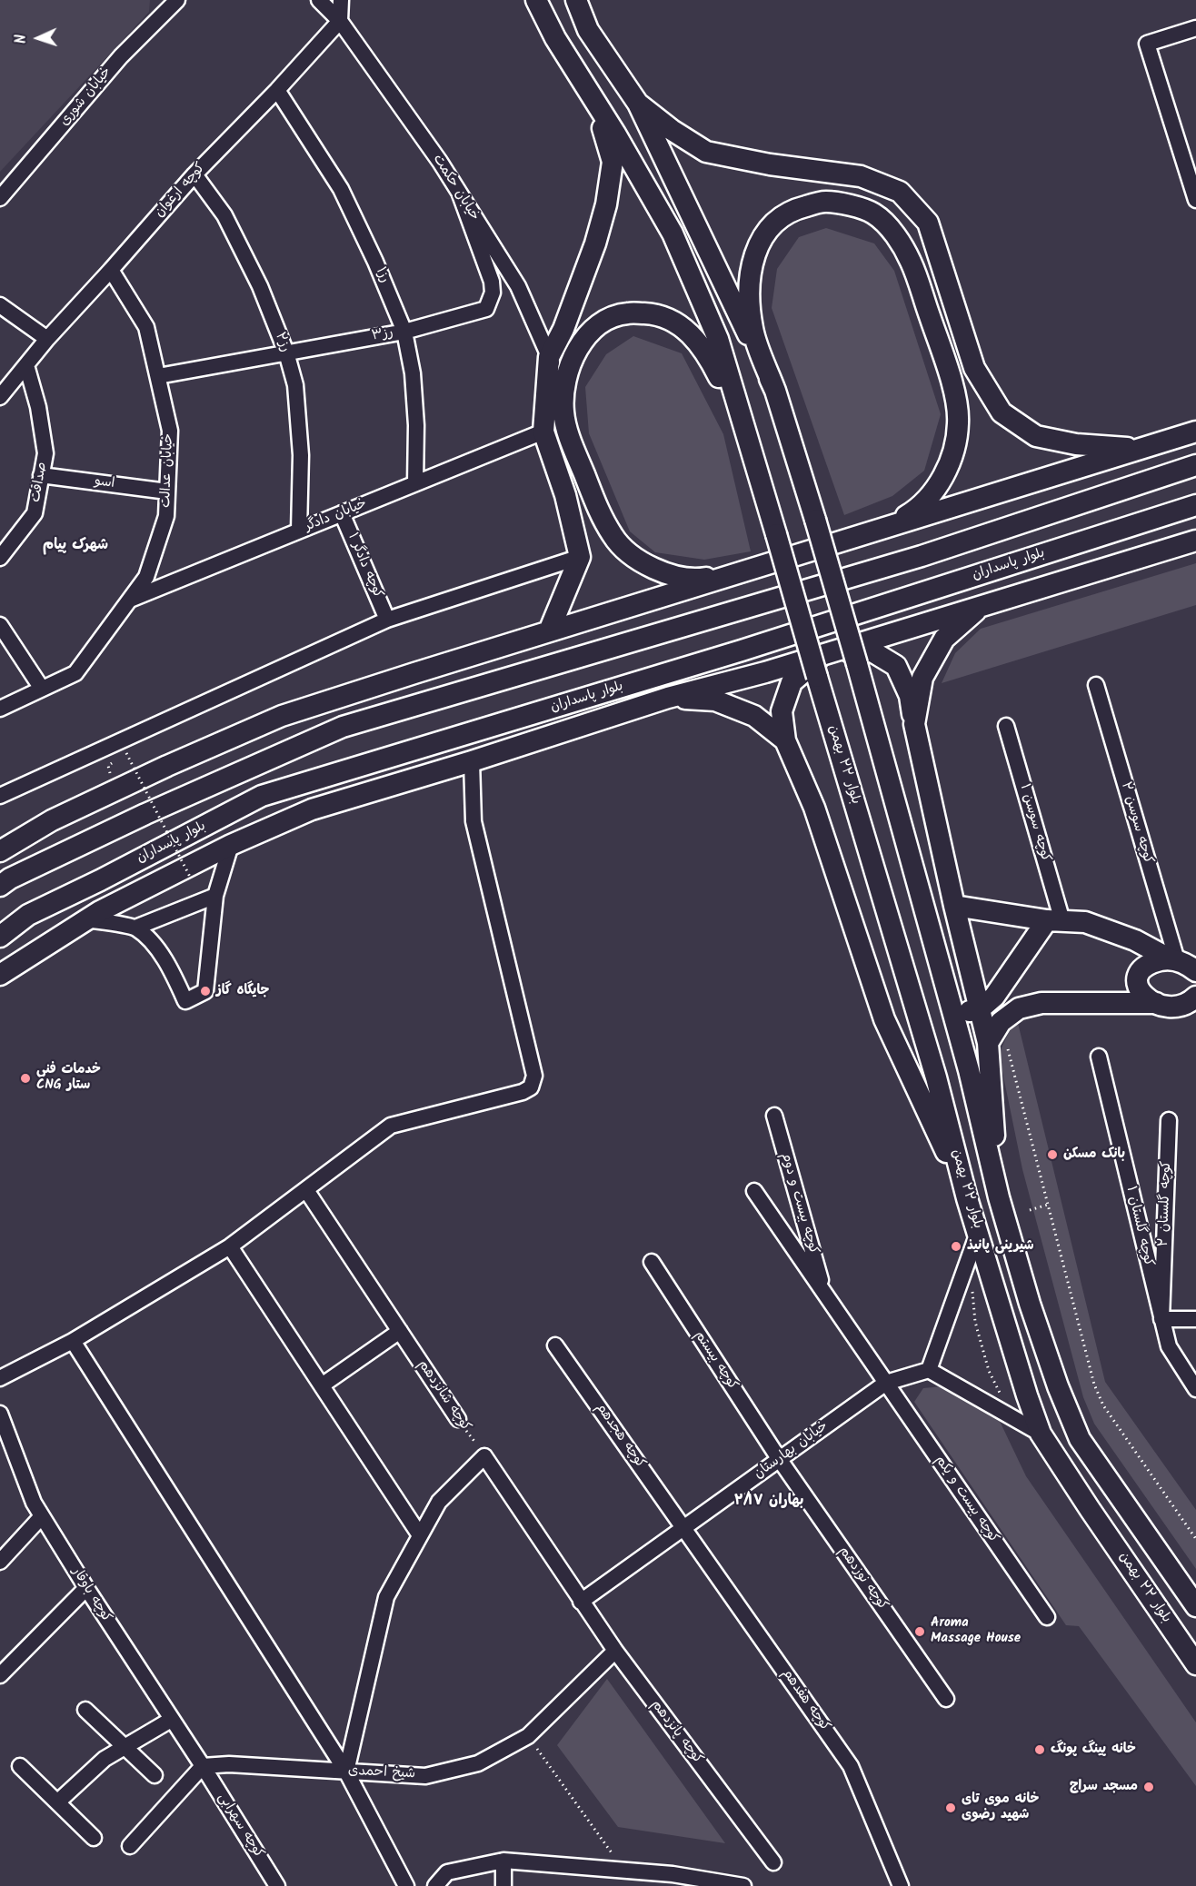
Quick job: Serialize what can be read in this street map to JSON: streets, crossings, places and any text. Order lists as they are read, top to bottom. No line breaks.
{"streets":{"main road":["بلوار پاسداران","بلوار ۲۲ بهمن"],"street":["خیابان شوری","خیابان حکمت","کوچه ارغوان","رز۱","رز۳","رز۲","خیابان عدالت","صداقت","اسو","خیابان دادگر","کوچه دادگر ۱","کوچه سوسن ۱","کوچه سوسن ۲","کوچه بیست و دوم","کوچه گلستان ۲","کوچه گلستان ۱","کوچه بیستم","کوچه شانزدهم","کوچه هجدهم","خیابان بهارستان","کوچه بیست و یکم","کوچه نوزدهم","کوچه باوقار","کوچه هفدهم","کوچه پانزدهم","شیخ احمدی","کوچه سهرابی"]},"crossings":[["خیابان حکمت","کوچه ارغوان"],["خیابان حکمت","رز۳"],["کوچه ارغوان","رز۱"],["کوچه ارغوان","رز۲"],["کوچه ارغوان","خیابان عدالت"],["کوچه ارغوان","صداقت"],["رز۱","رز۳"],["رز۱","خیابان دادگر"],["رز۳","رز۲"],["رز۳","خیابان عدالت"],["رز۲","خیابان دادگر"],["خیابان عدالت","اسو"],["خیابان عدالت","خیابان دادگر"],["صداقت","اسو"],["خیابان دادگر","کوچه دادگر ۱"],["کوچه بیست و دوم","خیابان بهارستان"],["کوچه بیست و دوم","کوچه بیست و یکم"],["کوچه گلستان ۲","کوچه گلستان ۱"],["کوچه بیستم","خیابان بهارستان"],["کوچه بیستم","کوچه نوزدهم"],["کوچه هجدهم","خیابان بهارستان"],["کوچه هجدهم","کوچه هفدهم"],["خیابان بهارستان","کوچه بیست و یکم"],["خیابان بهارستان","کوچه نوزدهم"],["خیابان بهارستان","کوچه هفدهم"],["خیابان بهارستان","کوچه پانزدهم"],["کوچه باوقار","شیخ احمدی"],["کوچه باوقار","کوچه سهرابی"],["کوچه پانزدهم","شیخ احمدی"],["شیخ احمدی","کوچه سهرابی"]],"districts":["شهرک پیام","۲/۱۷ بهاران"],"places":["جایگاه گاز","خدمات فنی‌ CNG ستار","بانک مسکن","شیرینی پانیذ","Aroma Massage House","خانه پینگ پونگ","مسجد سراج","خانه موی تای شهید رضوی"],"north":"left"}
